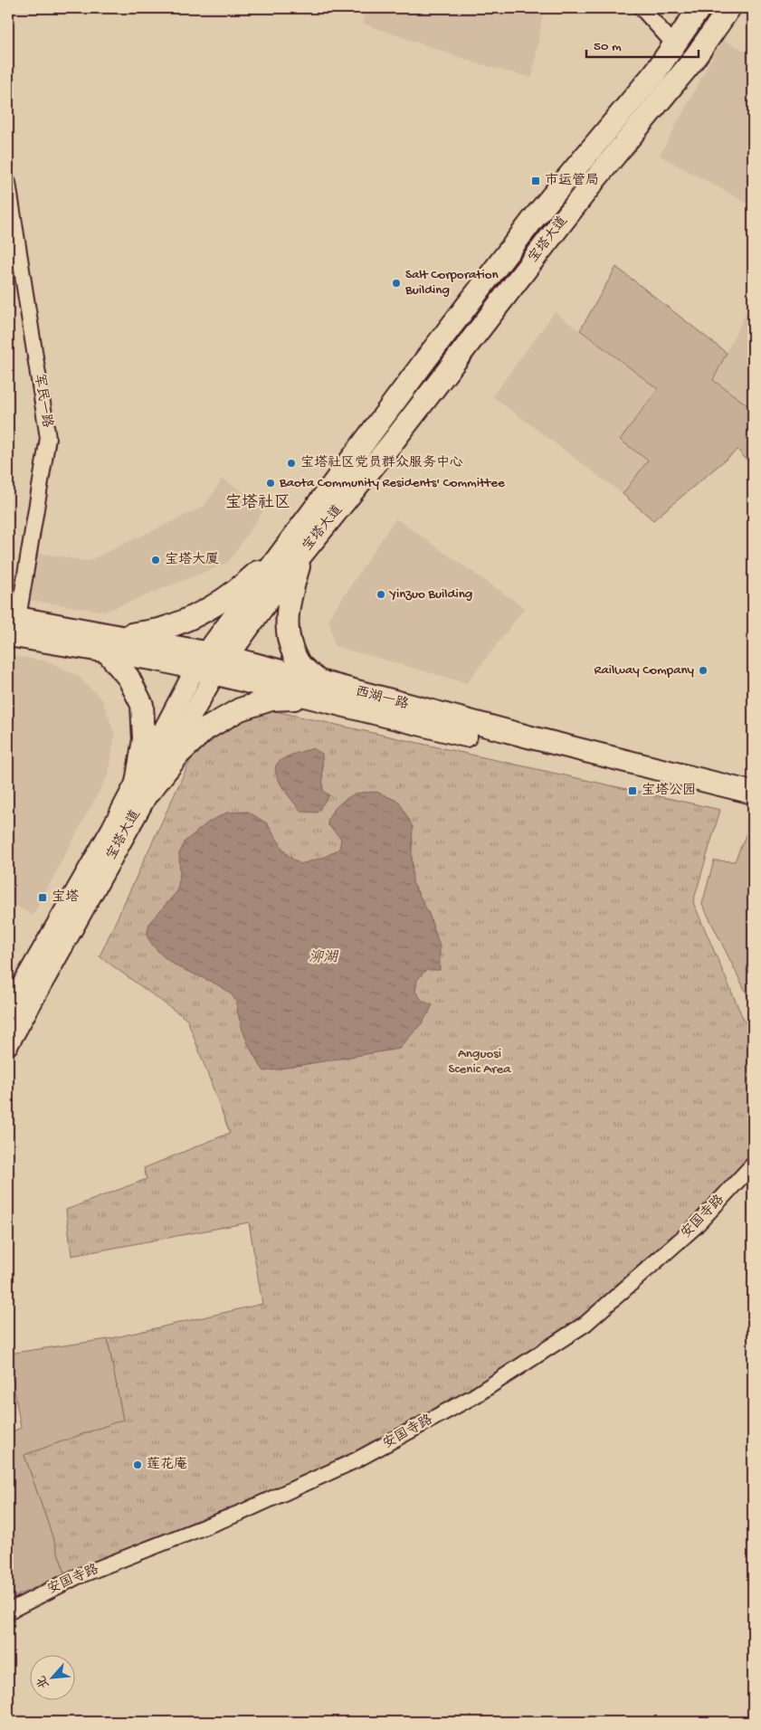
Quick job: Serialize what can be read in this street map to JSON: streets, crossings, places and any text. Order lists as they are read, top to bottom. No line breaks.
{"streets":{"main road":["宝塔大道","西湖一路"],"street":["军民一路","安国寺路"]},"crossings":[["宝塔大道","西湖一路"],["军民一路","西湖一路"]],"districts":["宝塔社区"],"water":["泖湖"],"parks":["Anguosi Scenic Area"],"places":{"transit":["市运管局","宝塔公园","宝塔"],"other":["Salt Corporation Building","宝塔社区党员群众服务中心","Baota Community Residents' Committee","宝塔大厦","Yinzuo Building","Railway Company","莲花庵"]},"scale_bar":"50 m","north":"bottom left"}
